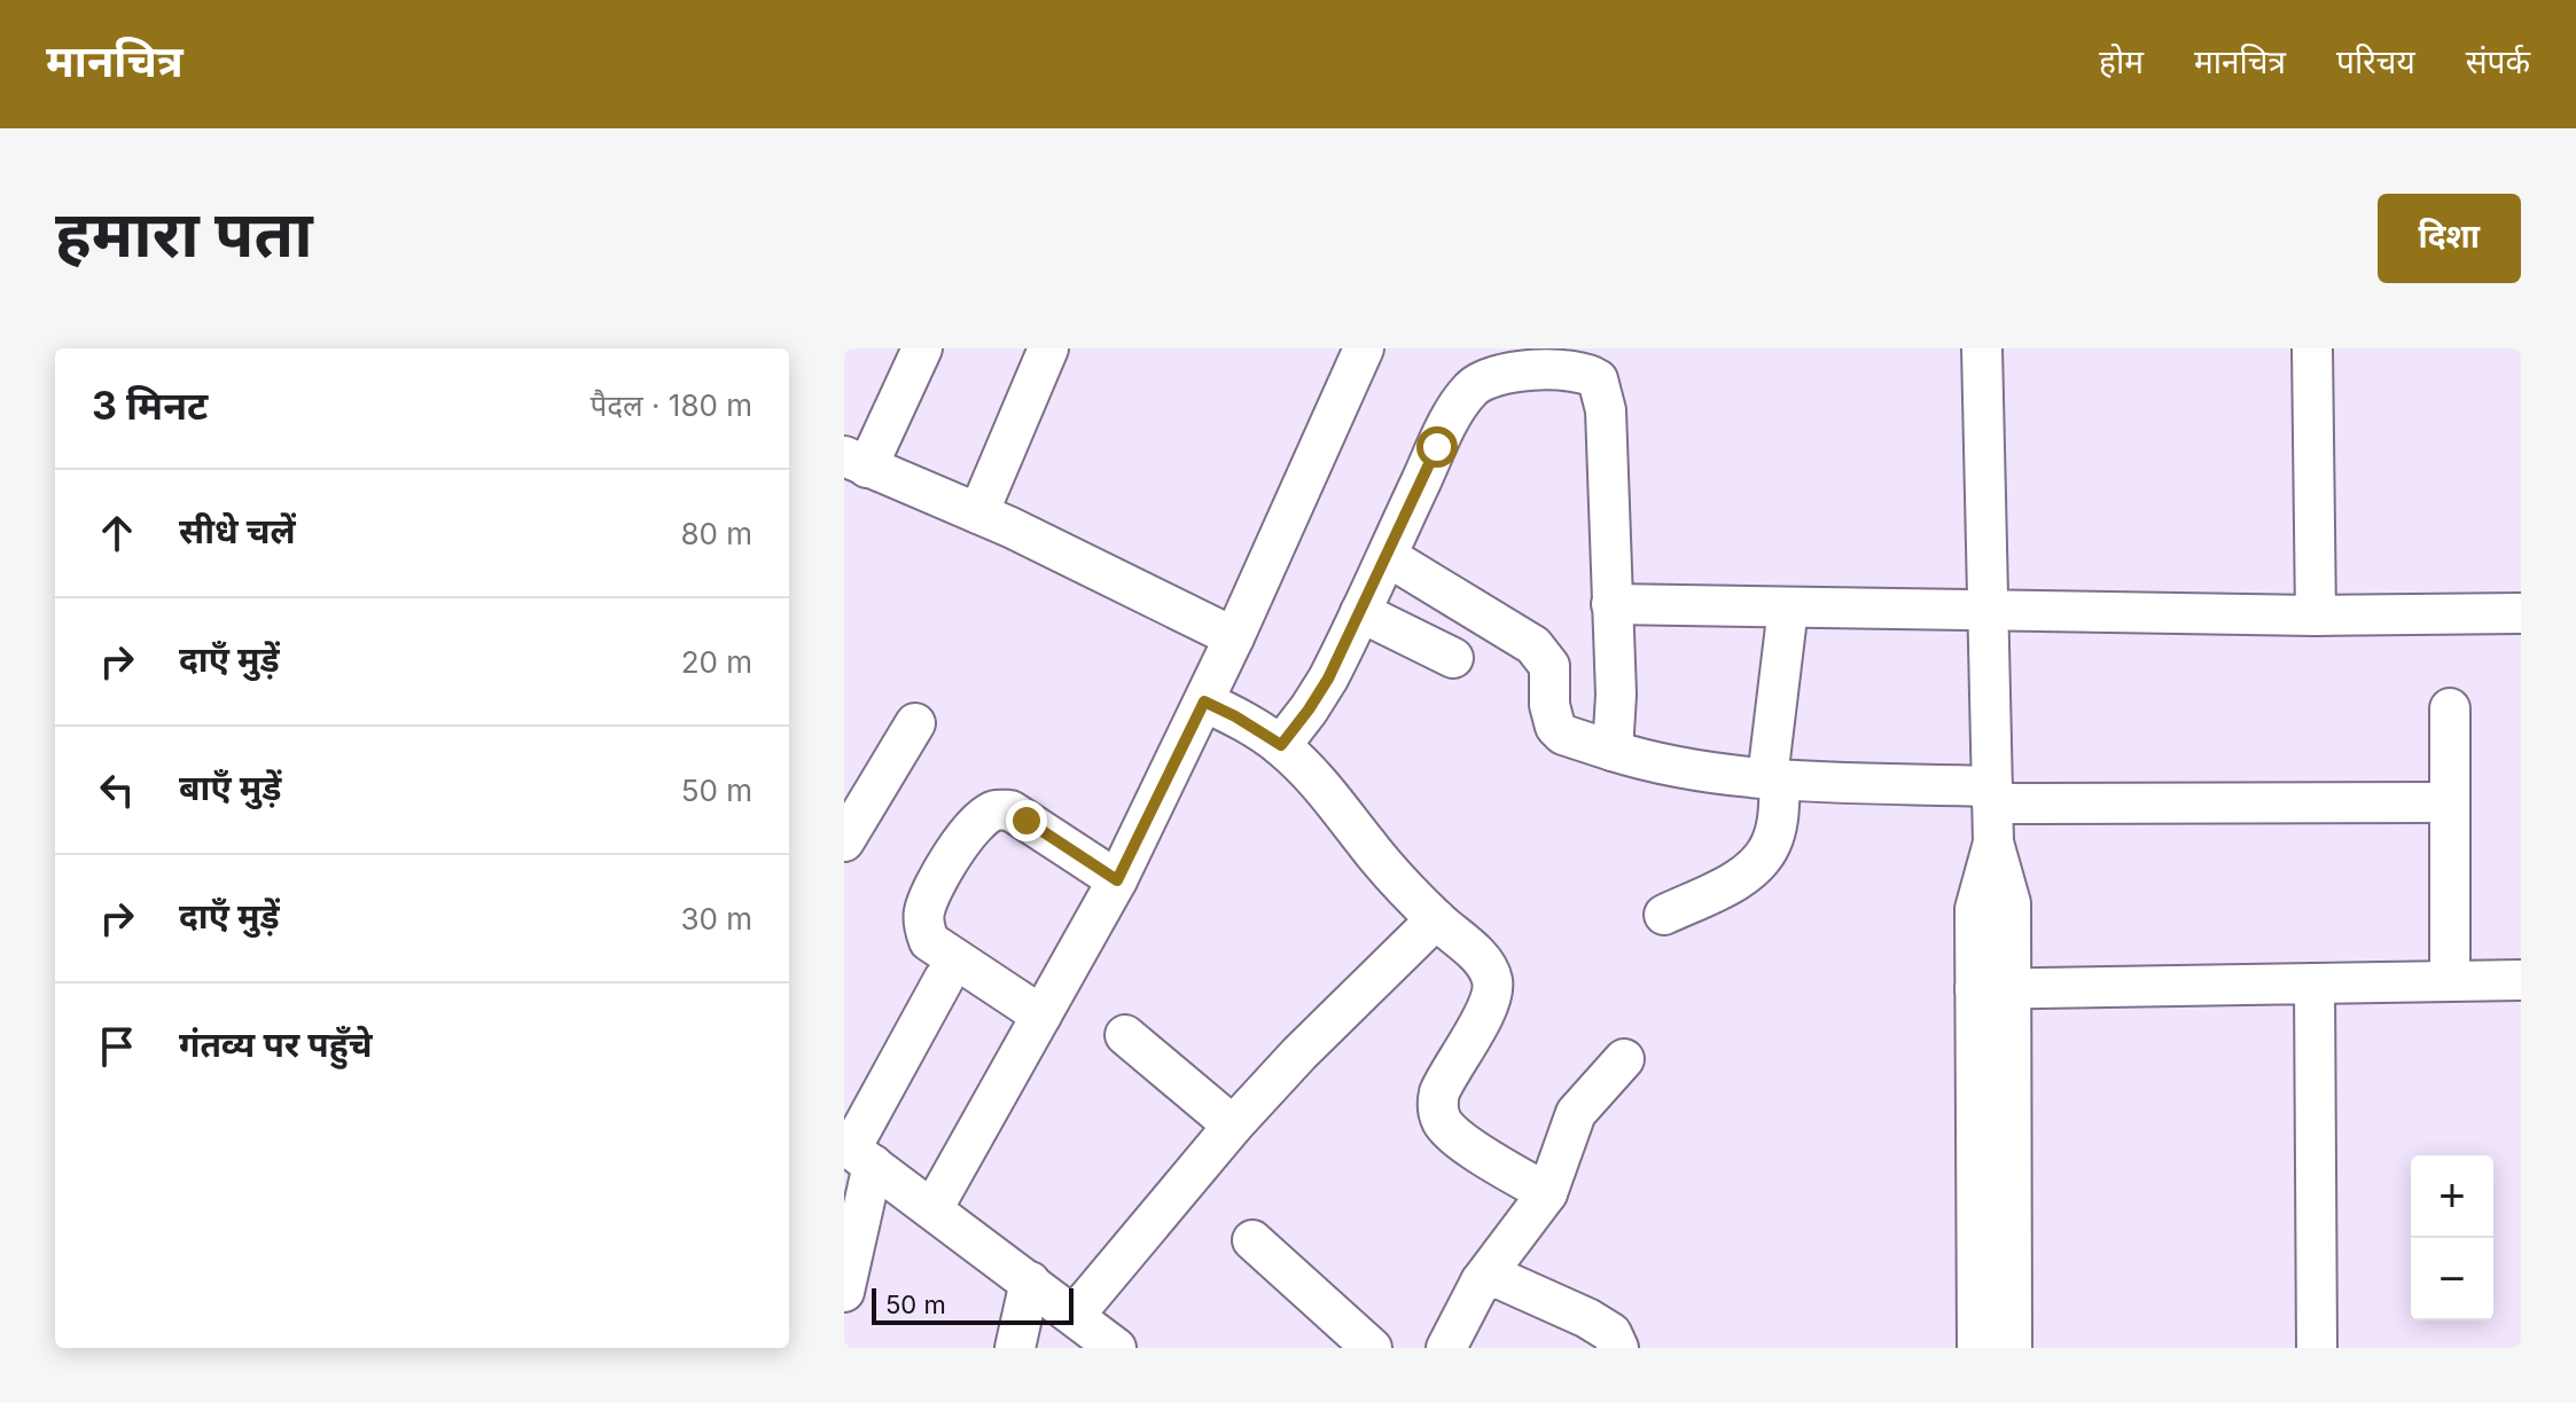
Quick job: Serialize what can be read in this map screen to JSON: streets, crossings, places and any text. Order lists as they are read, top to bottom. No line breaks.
{"scale_bar":"50 m","page":{"header":"मानचित्र","nav":["होम","मानचित्र","परिचय","संपर्क"],"buttons":"दिशा","title":"हमारा पता","heading":["3 मिनट","पैदल · 180 m"],"list":[["सीधे चलें","80 m"],["दाएँ मुड़ें","20 m"],["बाएँ मुड़ें","50 m"],["दाएँ मुड़ें","30 m"],"गंतव्य पर पहुँचे"],"map_buttons":["+","−"],"scale":"50 m"}}
